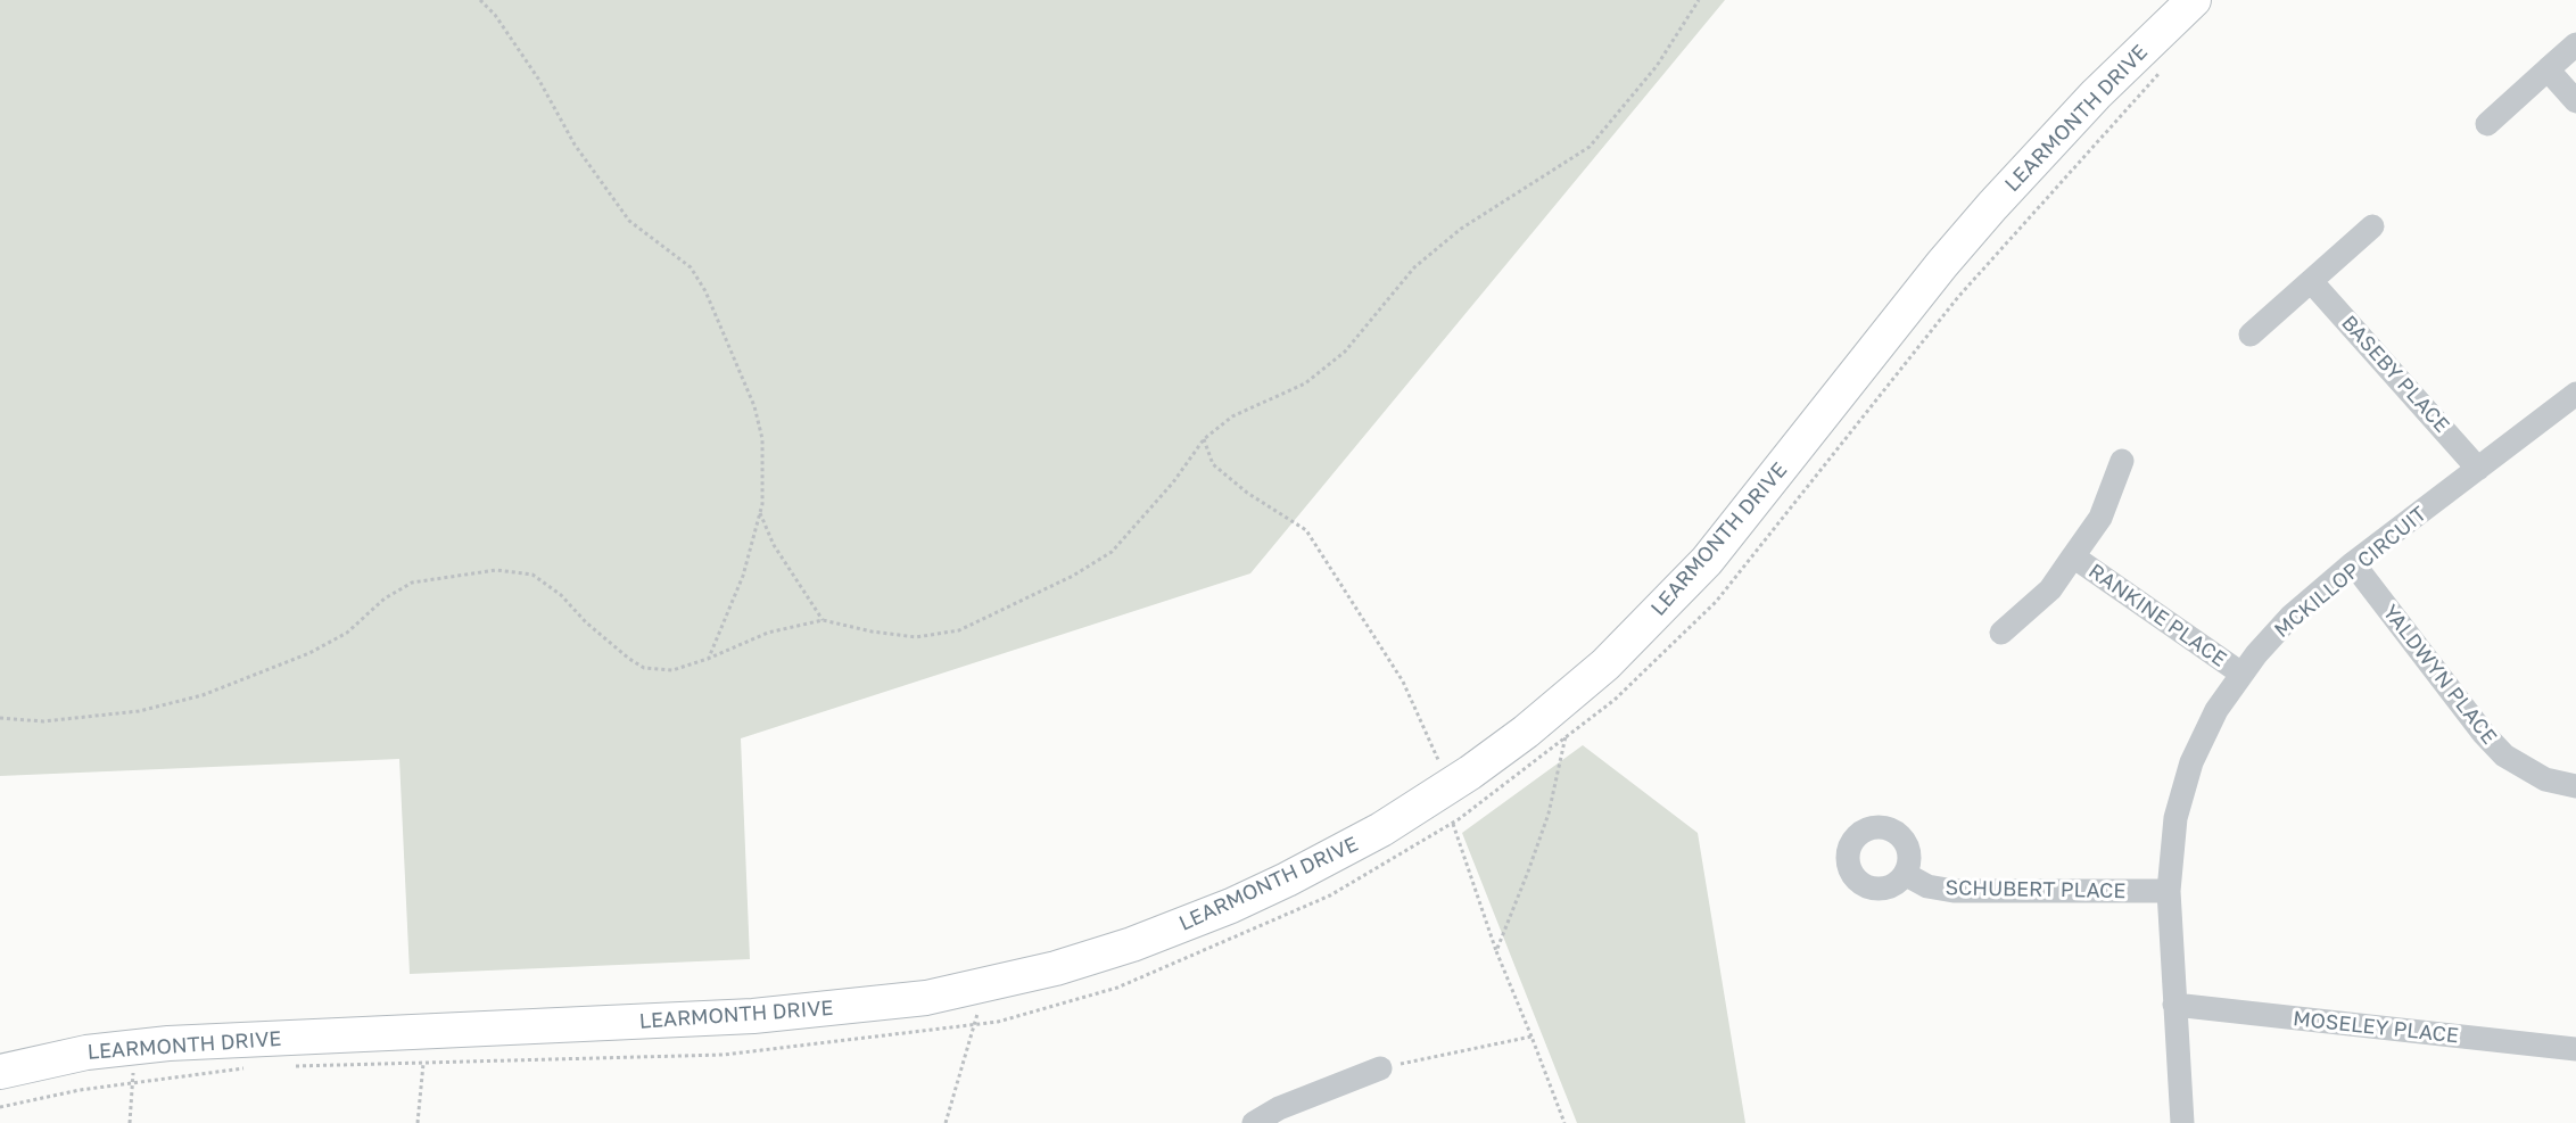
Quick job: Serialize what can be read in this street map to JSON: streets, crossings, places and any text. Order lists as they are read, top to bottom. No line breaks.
{"streets":{"street":["LEARMONTH DRIVE","BASEBY PLACE","MCKILLOP CIRCUIT","RANKINE PLACE","YALDWYN PLACE","SCHUBERT PLACE","MOSELEY PLACE"]},"crossings":[["BASEBY PLACE","MCKILLOP CIRCUIT"],["MCKILLOP CIRCUIT","RANKINE PLACE"],["MCKILLOP CIRCUIT","YALDWYN PLACE"],["MCKILLOP CIRCUIT","SCHUBERT PLACE"],["MCKILLOP CIRCUIT","MOSELEY PLACE"]]}
